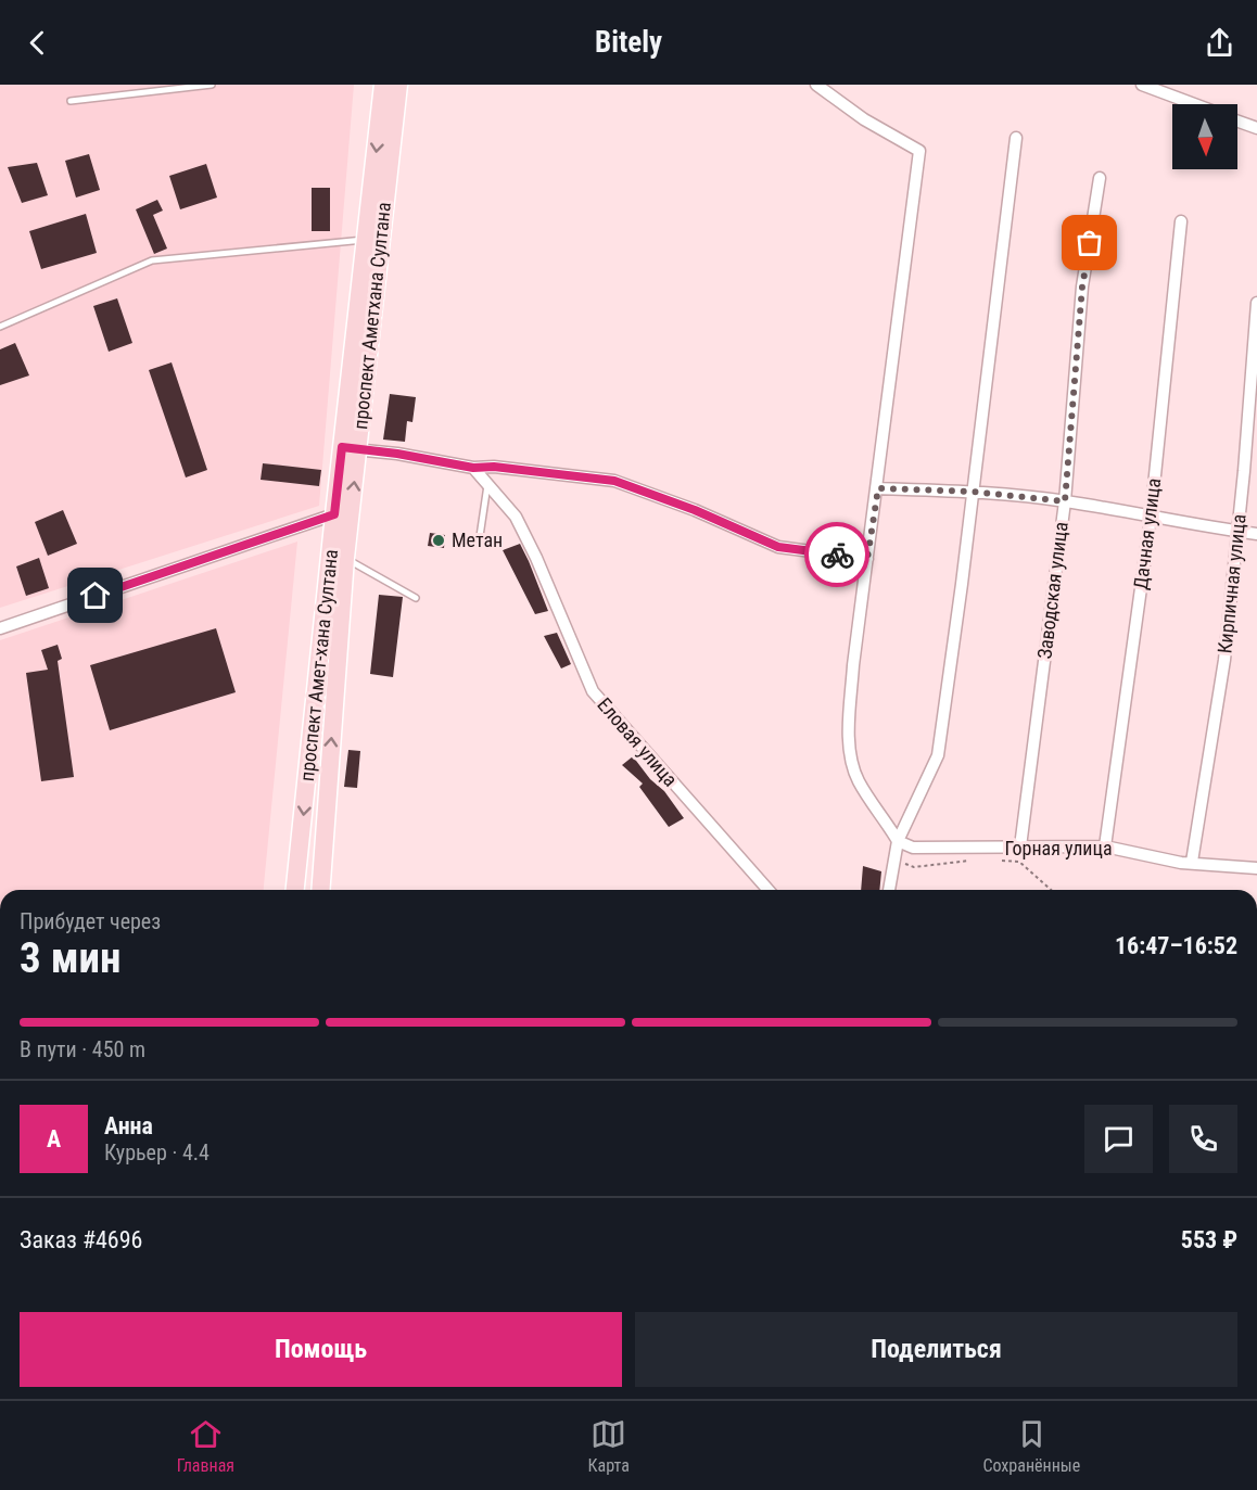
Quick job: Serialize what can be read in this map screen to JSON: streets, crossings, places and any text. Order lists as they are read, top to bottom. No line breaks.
{"streets":{"main road":["проспект Аметхана Султана","проспект Амет-хана Султана"],"street":["Дачная улица","Кирпичная улица","Заводская улица","Еловая улица","Горная улица"]},"crossings":[["проспект Аметхана Султана","проспект Амет-хана Султана"],["Дачная улица","Горная улица"],["Кирпичная улица","Горная улица"],["Заводская улица","Горная улица"]],"places":["Метан"],"north":"bottom","page":{"header":"Bitely","heading":["3 мин","Прибудет через","16:47–16:52"],"panel":["Анна","Курьер · 4.4","Заказ #4696","553 ₽"],"bar":"В пути · 450 m","round":"А","buttons":["Помощь","Поделиться"],"tabs":["Главная","Карта","Сохранённые"]}}
